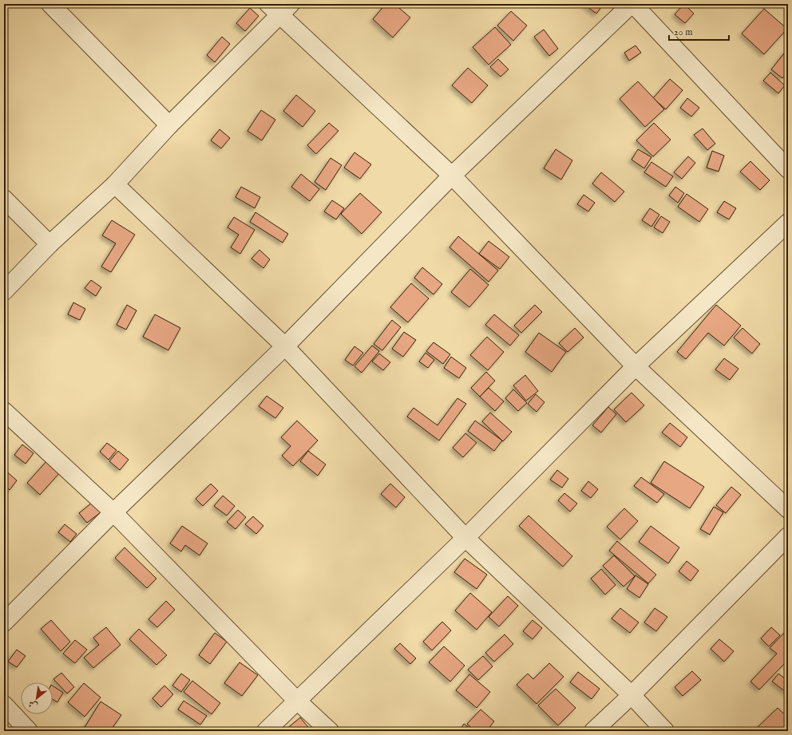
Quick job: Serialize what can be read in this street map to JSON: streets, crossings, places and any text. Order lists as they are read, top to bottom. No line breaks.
{"scale_bar":"20 m","north":"bottom left"}
